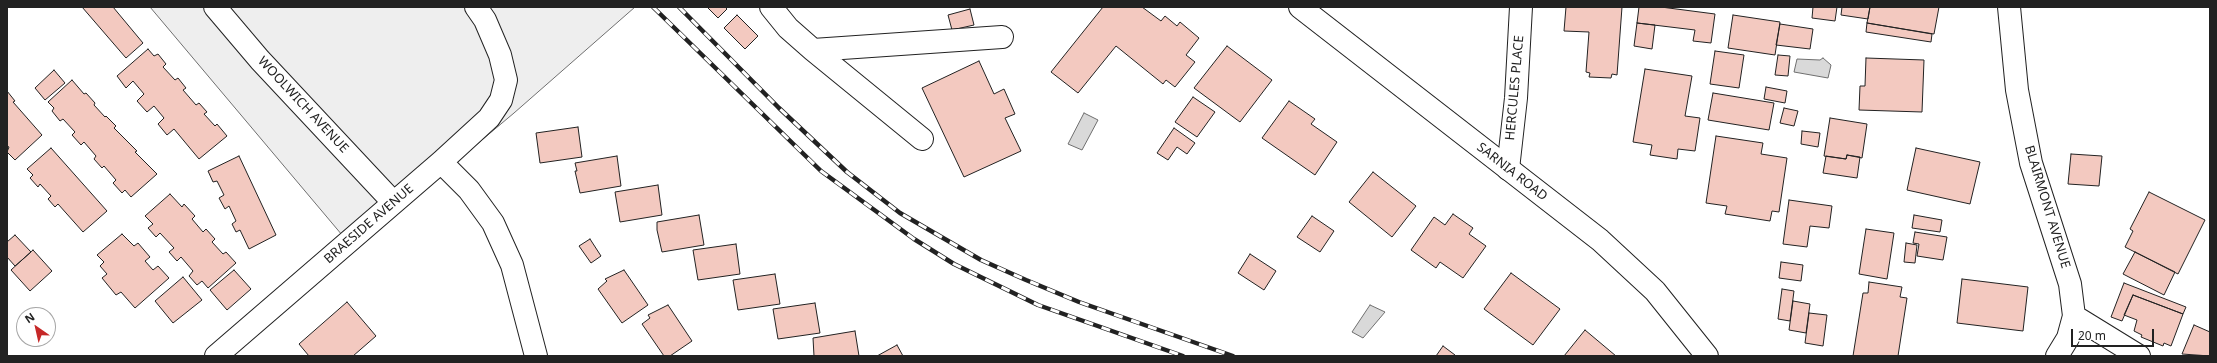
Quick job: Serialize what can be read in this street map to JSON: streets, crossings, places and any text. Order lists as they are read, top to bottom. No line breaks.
{"streets":{"street":["HERCULES PLACE","WOOLWICH AVENUE","SARNIA ROAD","BLAIRMONT AVENUE","BRAESIDE AVENUE"]},"crossings":[["HERCULES PLACE","SARNIA ROAD"],["WOOLWICH AVENUE","BRAESIDE AVENUE"]],"scale_bar":"20 m","north":"top left"}
